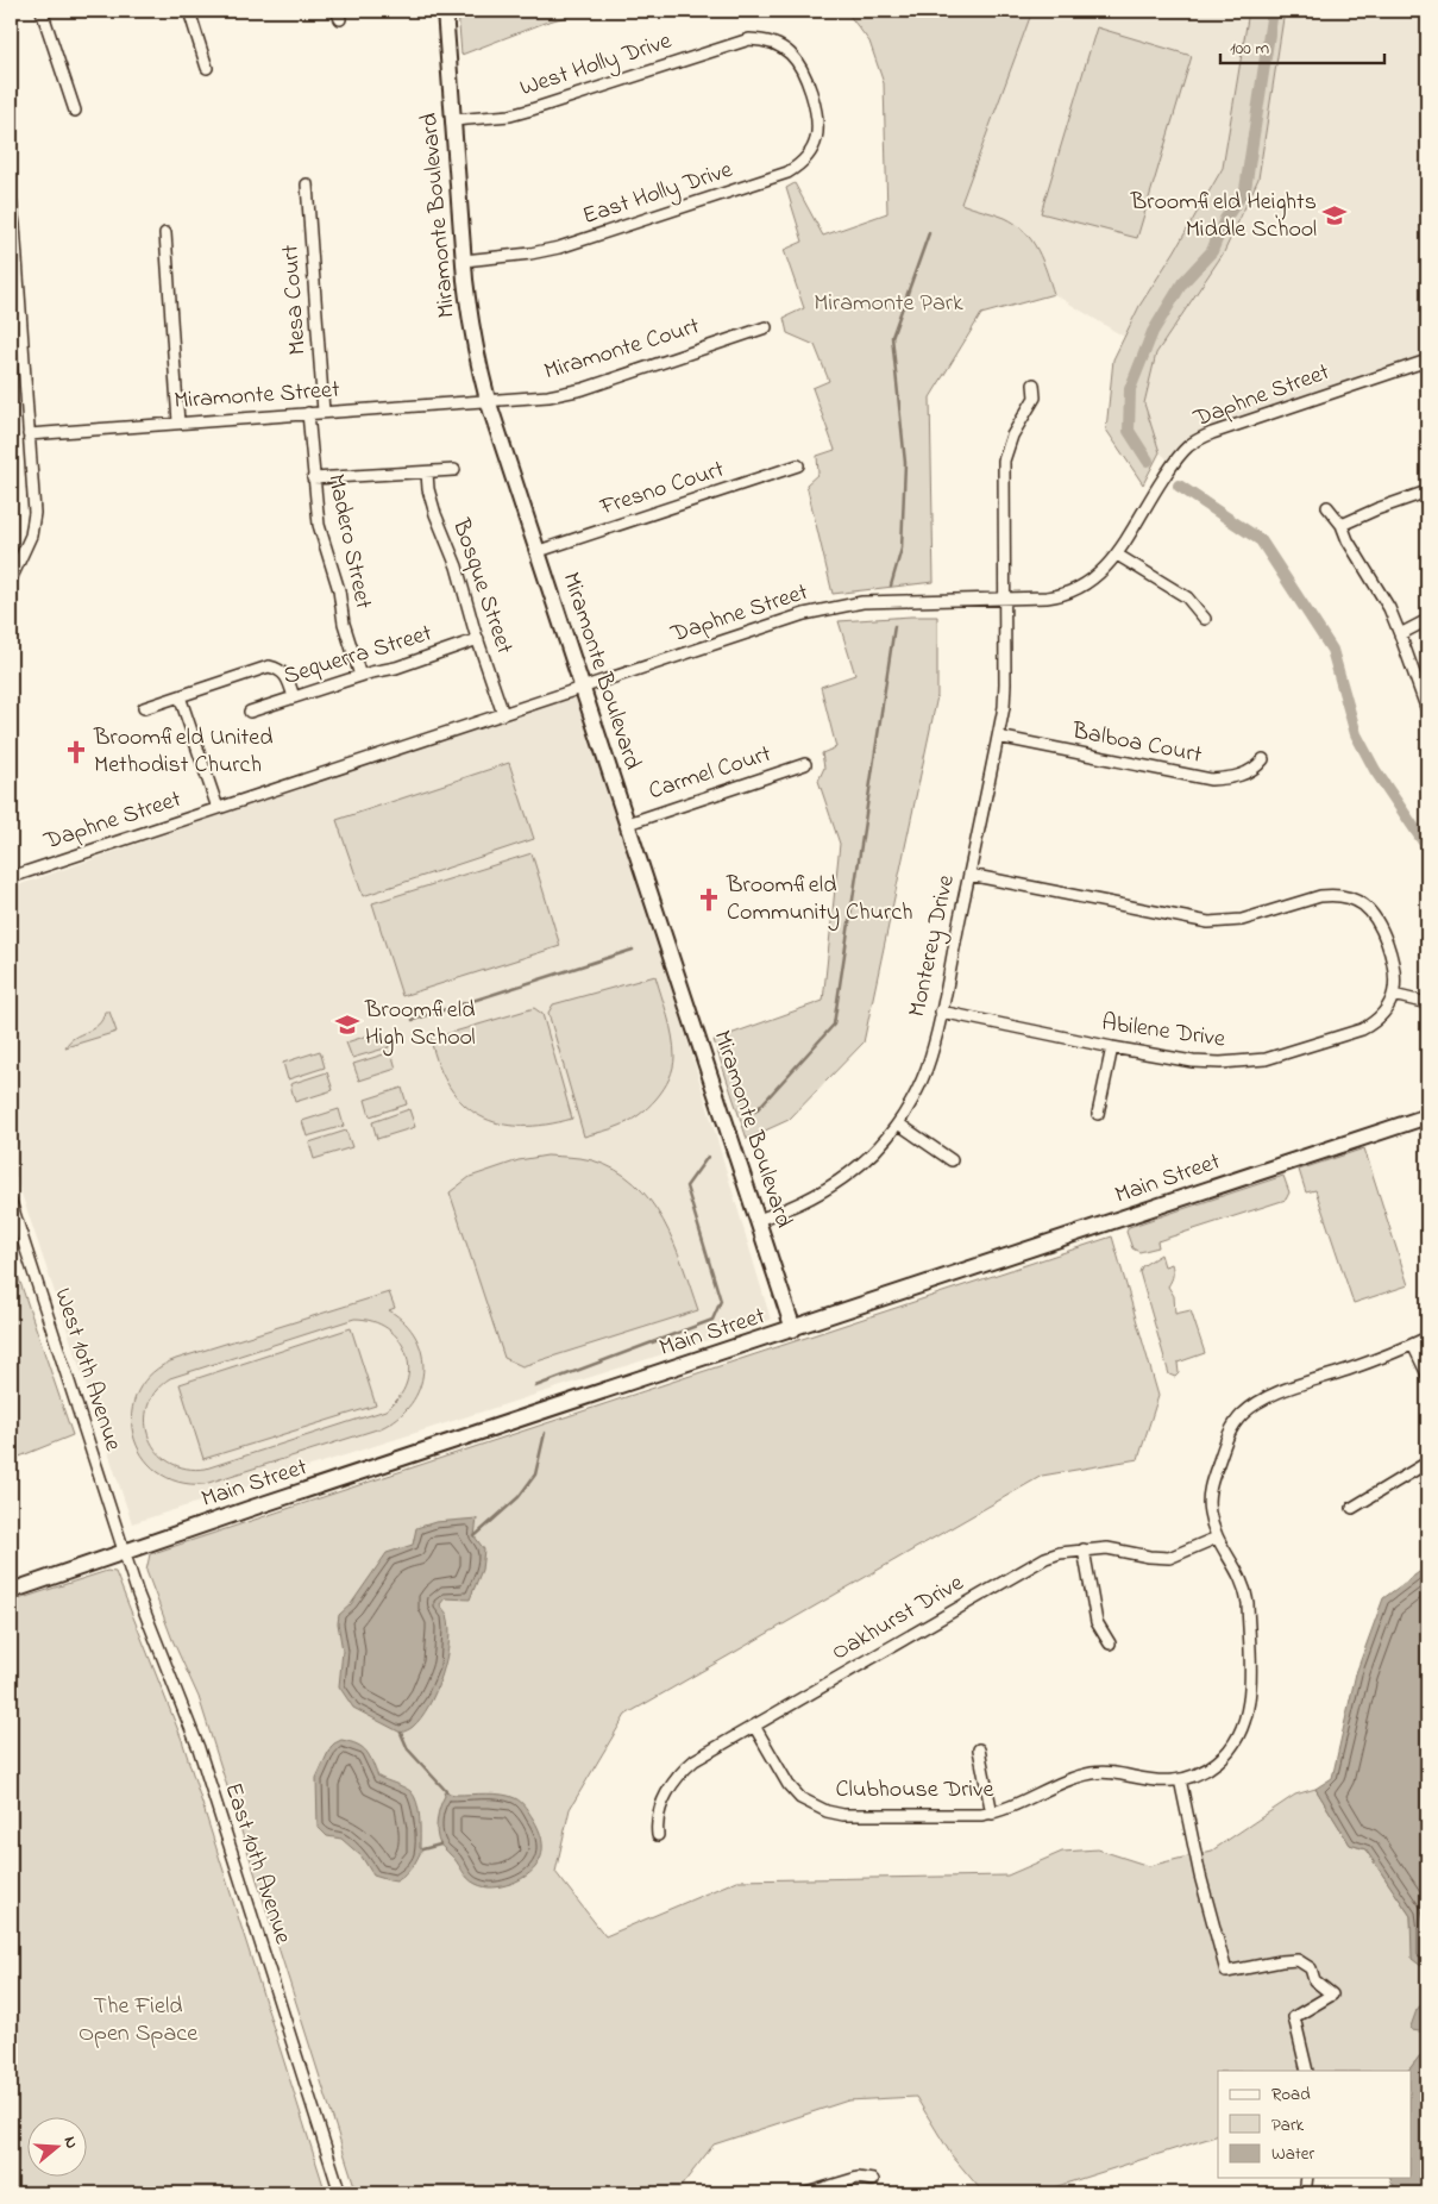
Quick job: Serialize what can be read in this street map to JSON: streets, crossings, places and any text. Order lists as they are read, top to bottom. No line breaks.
{"streets":{"main road":["Miramonte Boulevard","Main Street"],"street":["West Holly Drive","East Holly Drive","Mesa Court","Miramonte Court","Miramonte Street","Daphne Street","Fresno Court","Madero Street","Bosque Street","Sequerra Street","Balboa Court","Carmel Court","Monterey Drive","Abilene Drive","West 10th Avenue","Oakhurst Drive","Clubhouse Drive","East 10th Avenue"]},"crossings":[["West Holly Drive","East Holly Drive"],["West Holly Drive","Miramonte Boulevard"],["East Holly Drive","Miramonte Boulevard"],["Miramonte Boulevard","Miramonte Court"],["Miramonte Boulevard","Miramonte Street"],["Miramonte Boulevard","Daphne Street"],["Miramonte Boulevard","Fresno Court"],["Miramonte Boulevard","Carmel Court"],["Miramonte Boulevard","Monterey Drive"],["Miramonte Boulevard","Main Street"],["Mesa Court","Miramonte Street"],["Miramonte Court","Miramonte Street"],["Miramonte Street","Madero Street"],["Daphne Street","Bosque Street"],["Daphne Street","Monterey Drive"],["Madero Street","Sequerra Street"],["Bosque Street","Sequerra Street"],["Balboa Court","Monterey Drive"],["Monterey Drive","Abilene Drive"],["Main Street","West 10th Avenue"],["Main Street","East 10th Avenue"],["West 10th Avenue","East 10th Avenue"],["Oakhurst Drive","Clubhouse Drive"]],"parks":["Miramonte Park","The Field Open Space"],"places":{"school or university":["Broomfield Heights Middle School","Broomfield High School"],"church":["Broomfield United Methodist Church","Broomfield Community Church"]},"legend":["Road","Park","Water"],"scale_bar":"100 m","north":"right"}
